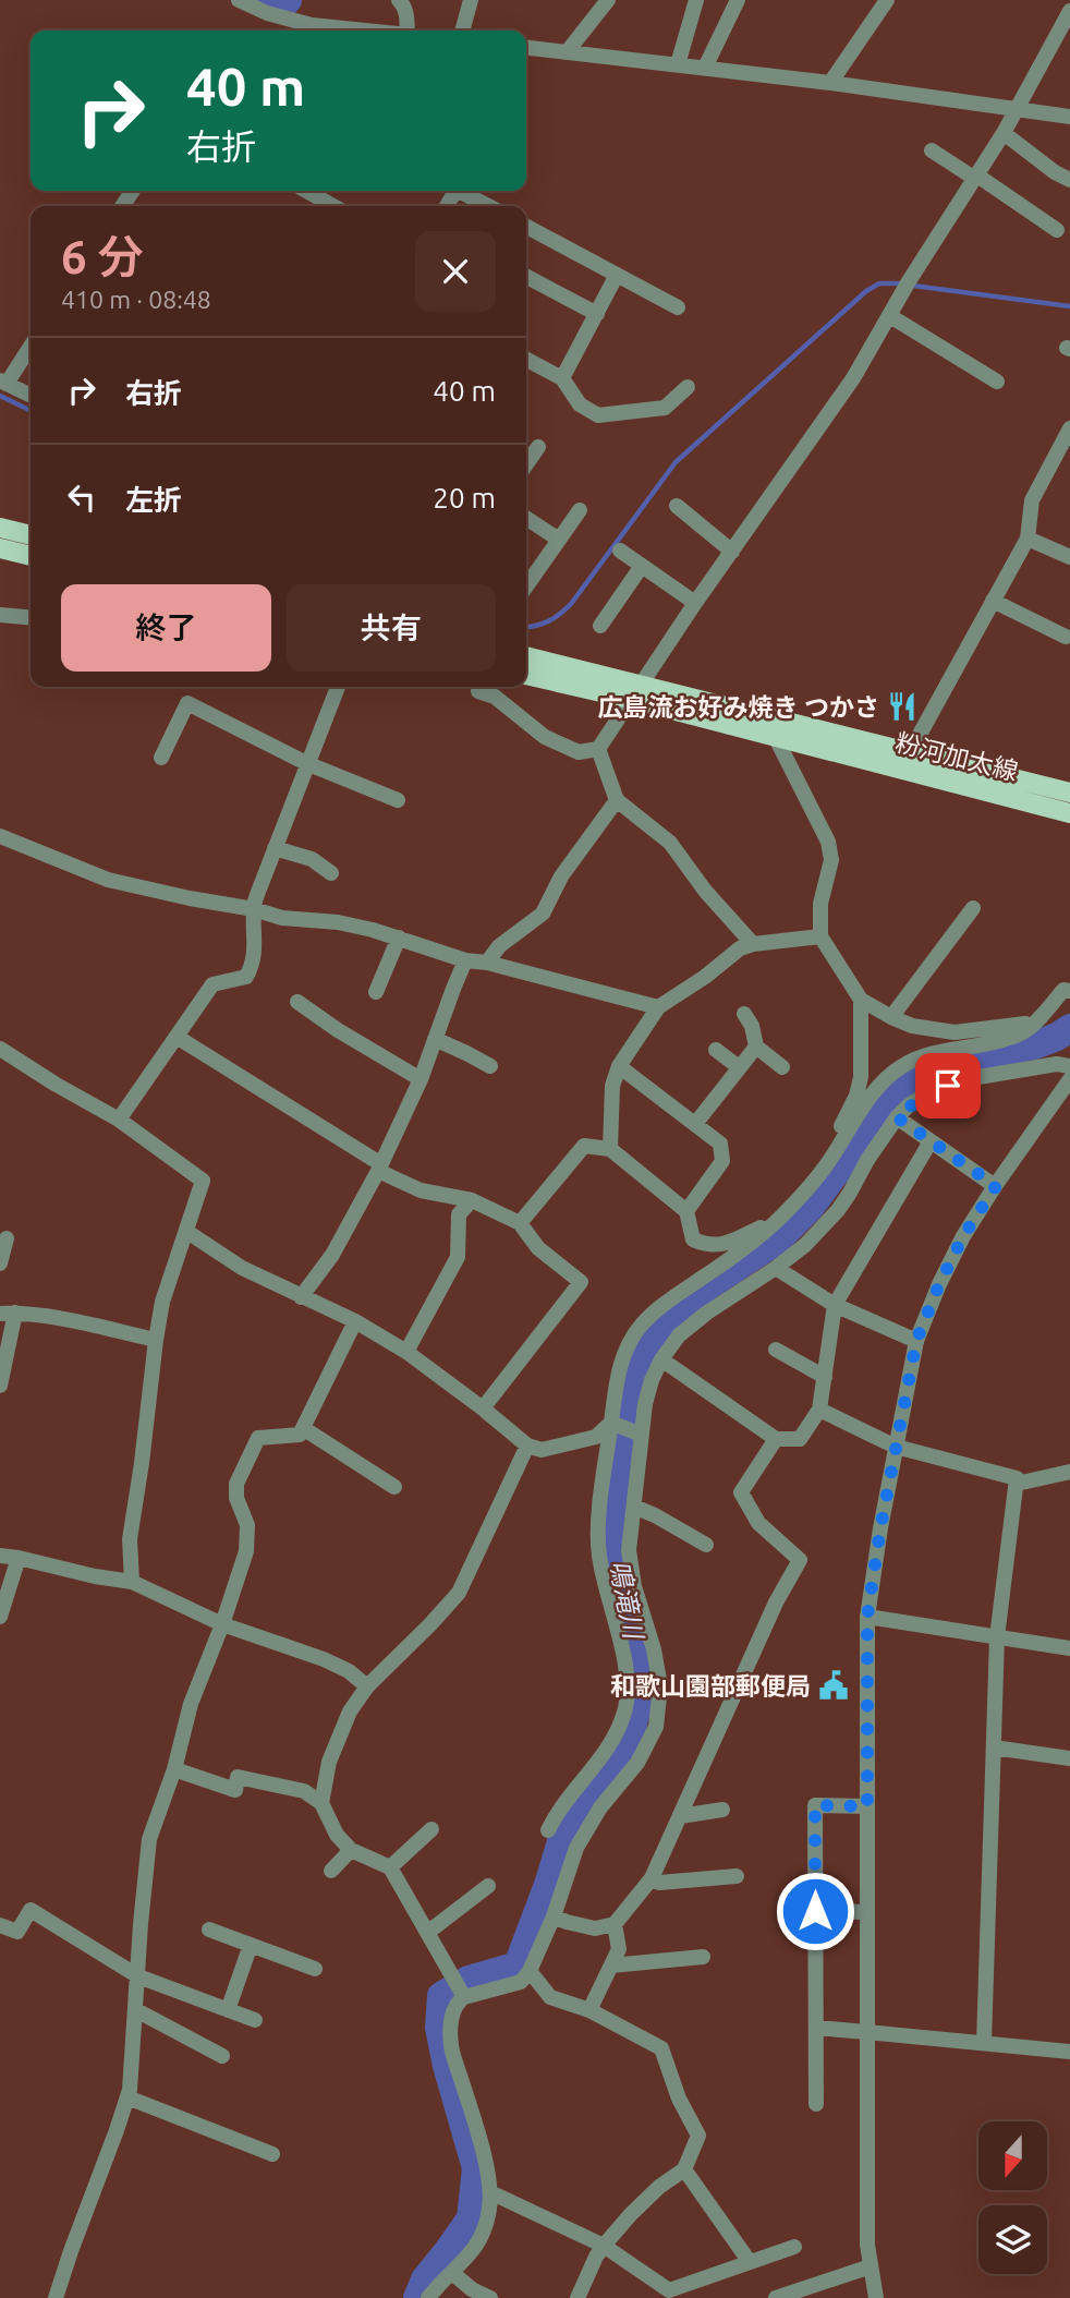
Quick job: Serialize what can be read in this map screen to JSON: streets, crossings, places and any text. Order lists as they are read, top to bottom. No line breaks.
{"streets":{"main road":["粉河加太線"]},"water":["鳴滝川"],"places":{"restaurant":["広島流お好み焼き つかさ"],"public building":["和歌山園部郵便局"]},"north":"bottom","page":{"turn":["40 m","右折"],"heading":["6 分","410 m · 08:48"],"list":[{"name":"右折","value":"40 m"},{"name":"左折","value":"20 m"}],"buttons":["終了","共有"]}}
